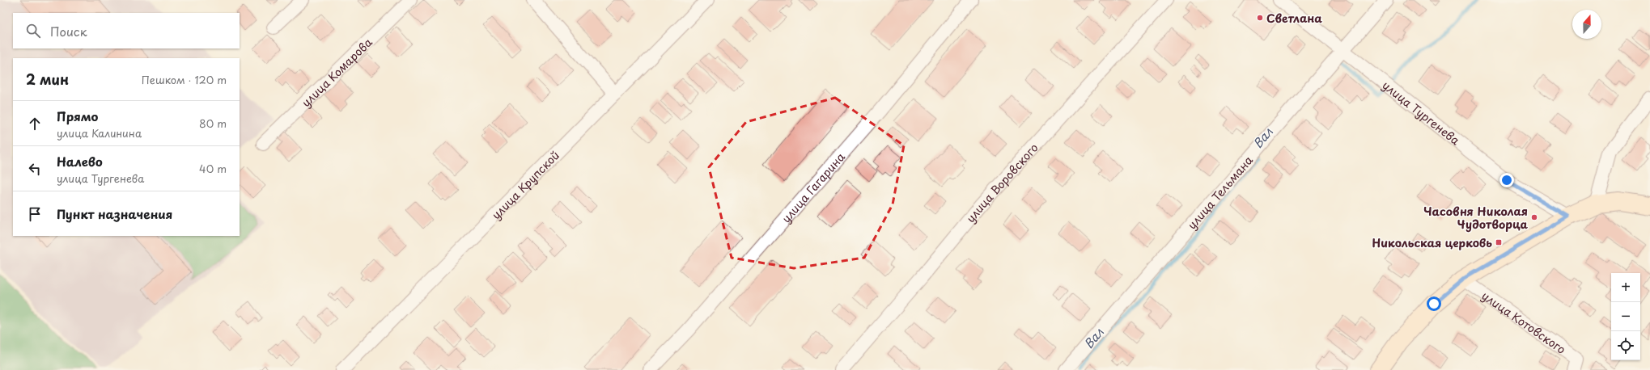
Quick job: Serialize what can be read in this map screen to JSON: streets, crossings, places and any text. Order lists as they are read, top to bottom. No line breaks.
{"streets":{"street":["улица Комарова","улица Тургенева","улица Воровского","улица Крупской","улица Гагарина","улица Тельмана","улица Котовского"]},"crossings":[["улица Тургенева","улица Тельмана"]],"water":["Вал"],"places":{"other":["Светлана","Часовня Николая Чудотворца"],"transit":["Никольская церковь"]},"north":"top","page":{"search":"Поиск","heading":["2 мин","Пешком · 120 m"],"list":[["Прямо","улица Калинина","80 m"],["Налево","улица Тургенева","40 m"],"Пункт назначения"],"map_buttons":["+","−"]}}
